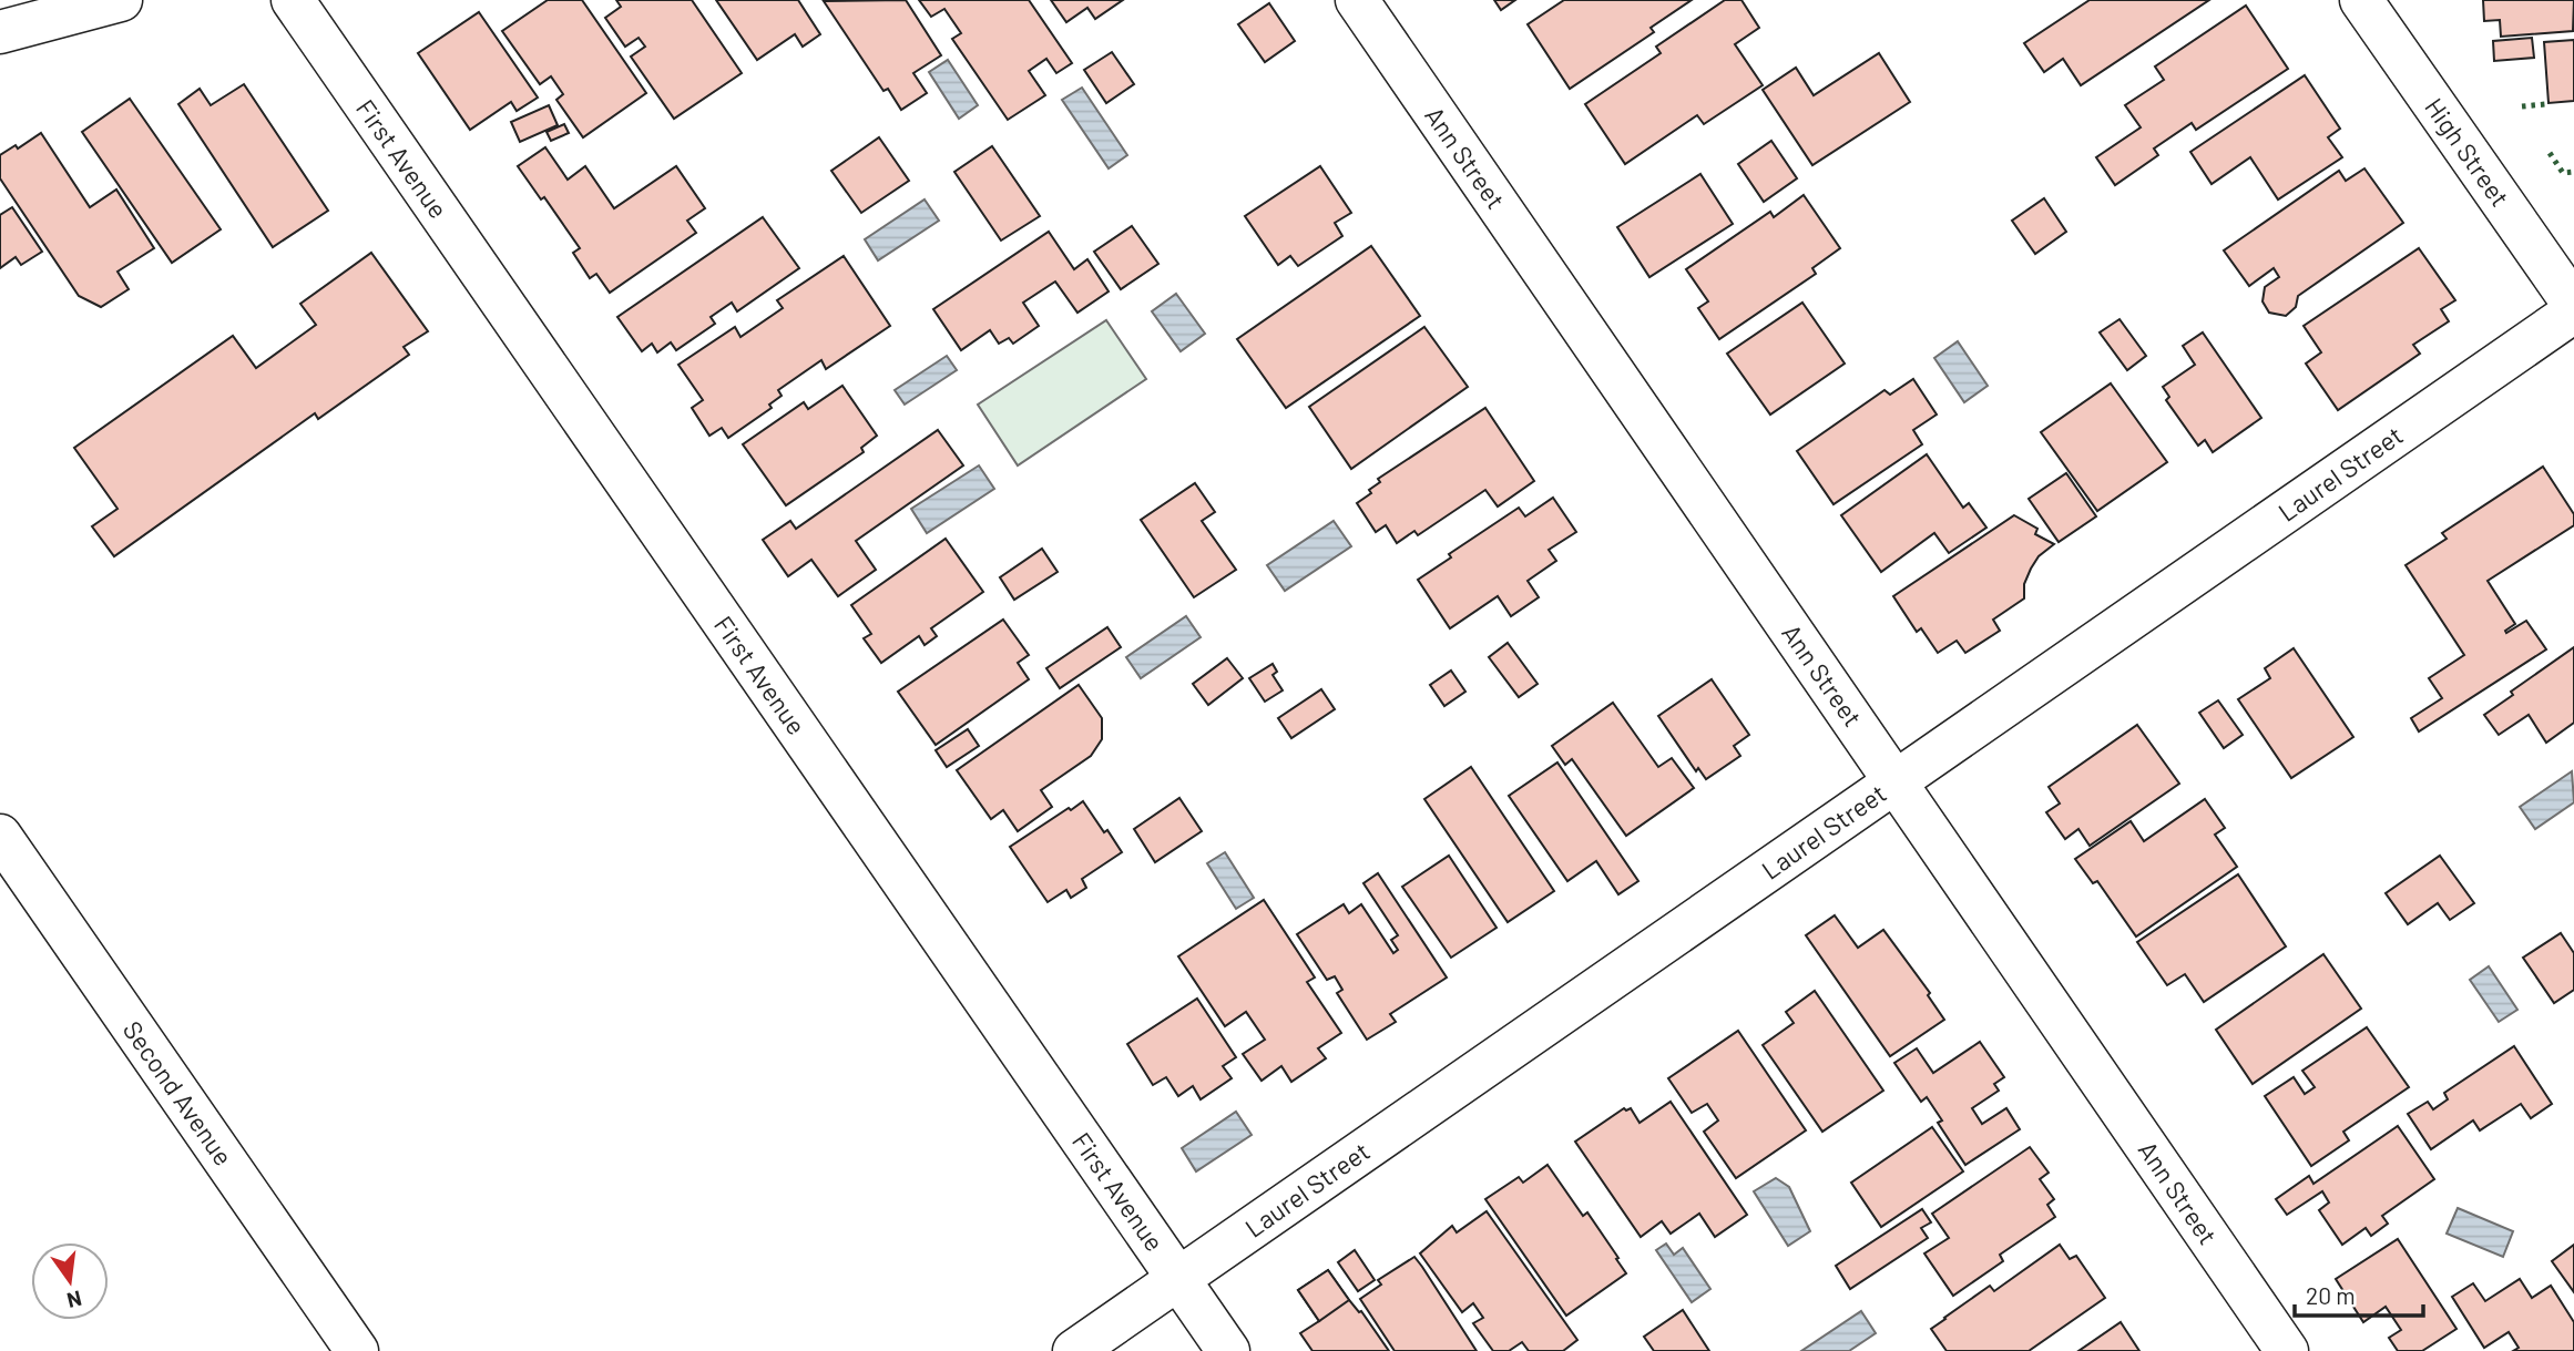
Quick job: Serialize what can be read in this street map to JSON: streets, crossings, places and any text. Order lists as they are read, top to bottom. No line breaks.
{"streets":{"street":["High Street","Ann Street","First Avenue","Laurel Street","Second Avenue"]},"crossings":[["Ann Street","Laurel Street"],["First Avenue","Laurel Street"]],"scale_bar":"20 m","north":"bottom"}
